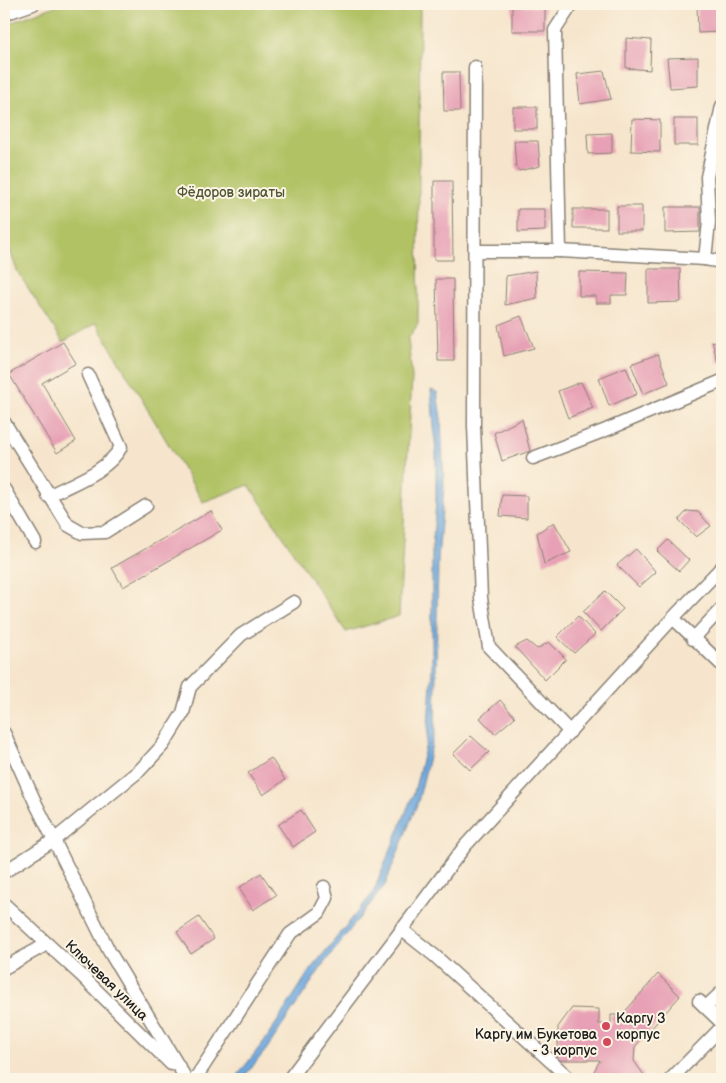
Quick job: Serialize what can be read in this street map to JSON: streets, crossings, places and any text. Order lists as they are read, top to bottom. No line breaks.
{"streets":{"street":["Ключевая улица"]},"parks":["Фёдоров зираты"],"places":["Каргу 3 корпус","Каргу им Букетова - 3 корпус"]}
